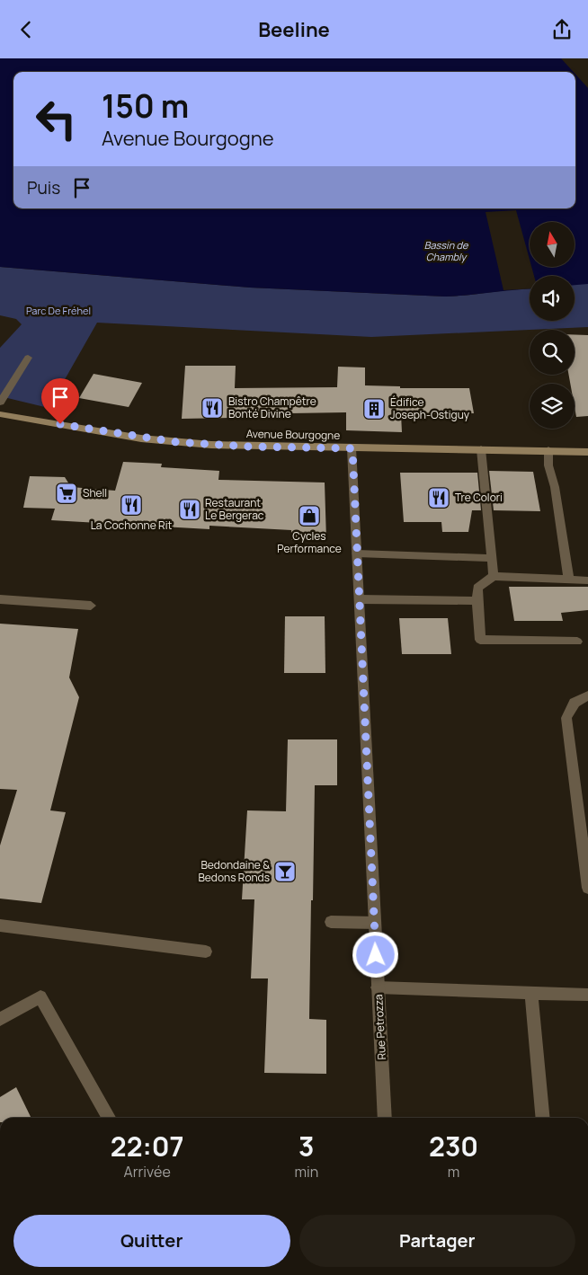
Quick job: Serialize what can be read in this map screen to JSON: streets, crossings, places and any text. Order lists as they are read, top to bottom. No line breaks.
{"streets":{"street":["Avenue Bourgogne","Rue Petrozza"]},"crossings":[["Avenue Bourgogne","Rue Petrozza"]],"water":["Bassin de Chambly"],"parks":["Parc De Fréhel"],"places":{"restaurant":["Bistro Champêtre Bonté Divine","Tre Colori","La Cochonne Rit","Restaurant Le Bergerac"],"building":["Édifice Joseph-Ostiguy"],"supermarket":["Shell"],"shop":["Cycles Performance"],"bar":["Bedondaine & Bedons Ronds"]},"north":"top","page":{"header":"Beeline","turn":["150 m","Avenue Bourgogne"],"then":"Puis","eta":["22:07","Arrivée","3","min","230","m"],"buttons":["Quitter","Partager"]}}
